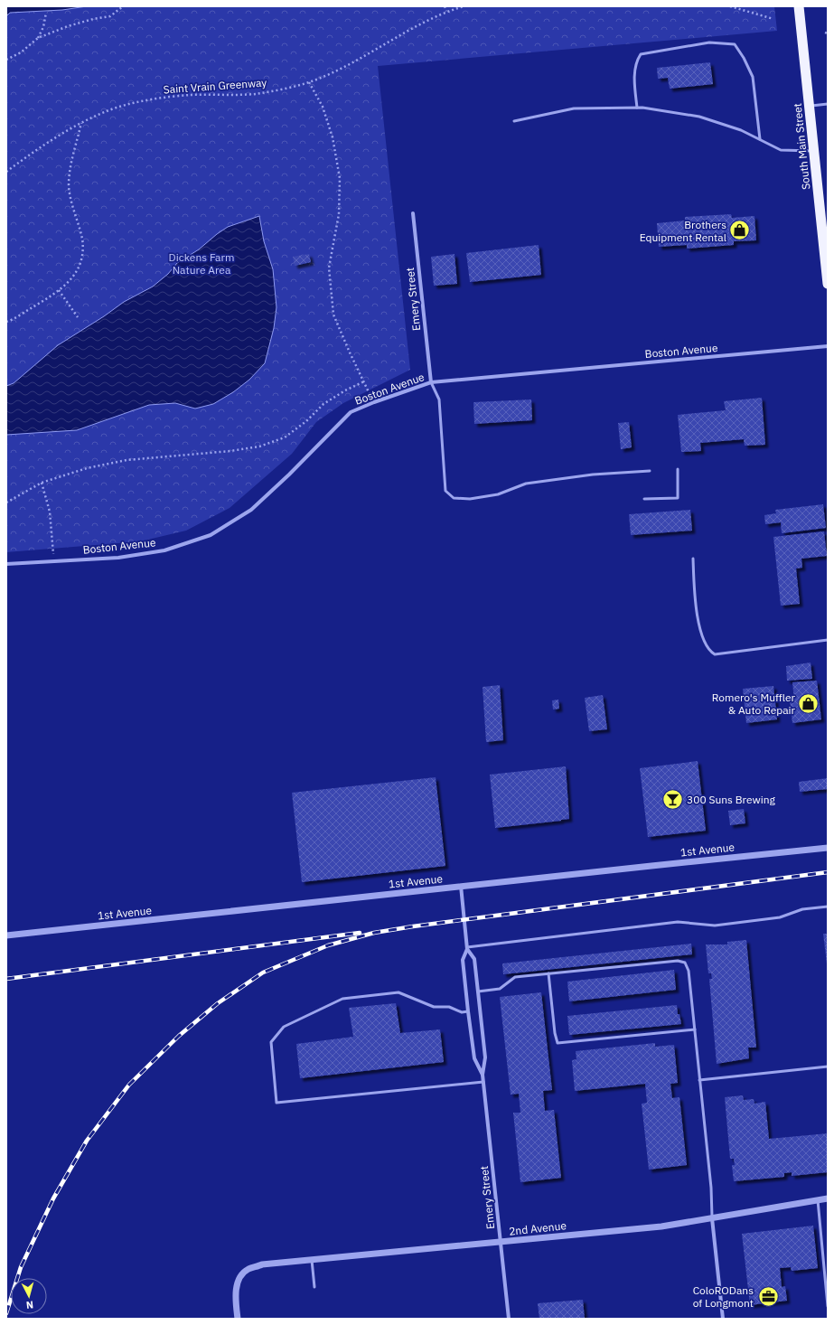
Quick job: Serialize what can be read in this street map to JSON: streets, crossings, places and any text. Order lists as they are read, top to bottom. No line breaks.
{"streets":{"highway":["South Main Street"],"street":["Emery Street","Boston Avenue","1st Avenue","2nd Avenue"],"path":["Saint Vrain Greenway"]},"crossings":[["Emery Street","Boston Avenue"],["Emery Street","1st Avenue"],["Emery Street","2nd Avenue"]],"parks":["Dickens Farm Nature Area"],"places":{"shop":["Brothers Equipment Rental","Romero's Muffler & Auto Repair"],"bar":["300 Suns Brewing"],"office":["ColoRODans of Longmont"]},"north":"bottom"}
